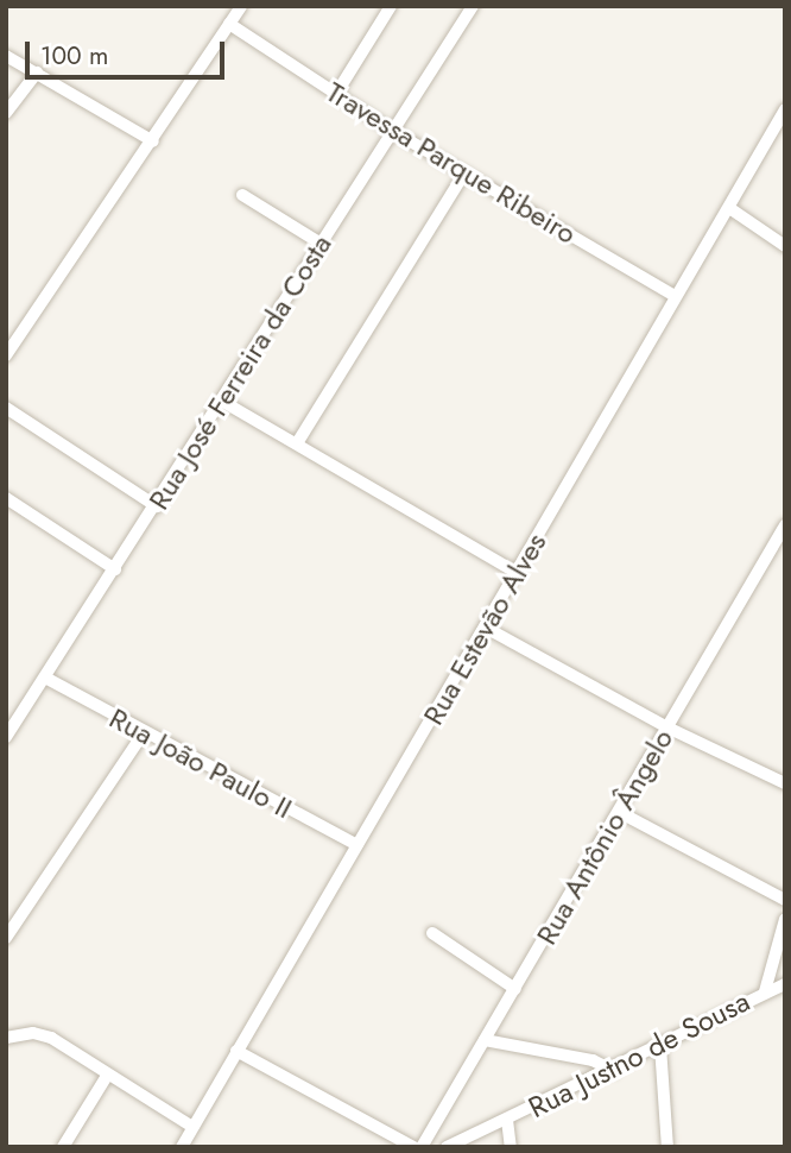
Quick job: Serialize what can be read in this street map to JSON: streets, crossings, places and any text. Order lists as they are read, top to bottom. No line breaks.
{"streets":{"street":["Travessa Parque Ribeiro","Rua José Ferreira da Costa","Rua Estevão Alves","Rua João Paulo II","Rua Antônio Ângelo","Rua Justno de Sousa"]},"crossings":[["Travessa Parque Ribeiro","Rua José Ferreira da Costa"],["Travessa Parque Ribeiro","Rua Estevão Alves"],["Rua José Ferreira da Costa","Rua João Paulo II"],["Rua Estevão Alves","Rua João Paulo II"]],"scale_bar":"100 m"}
